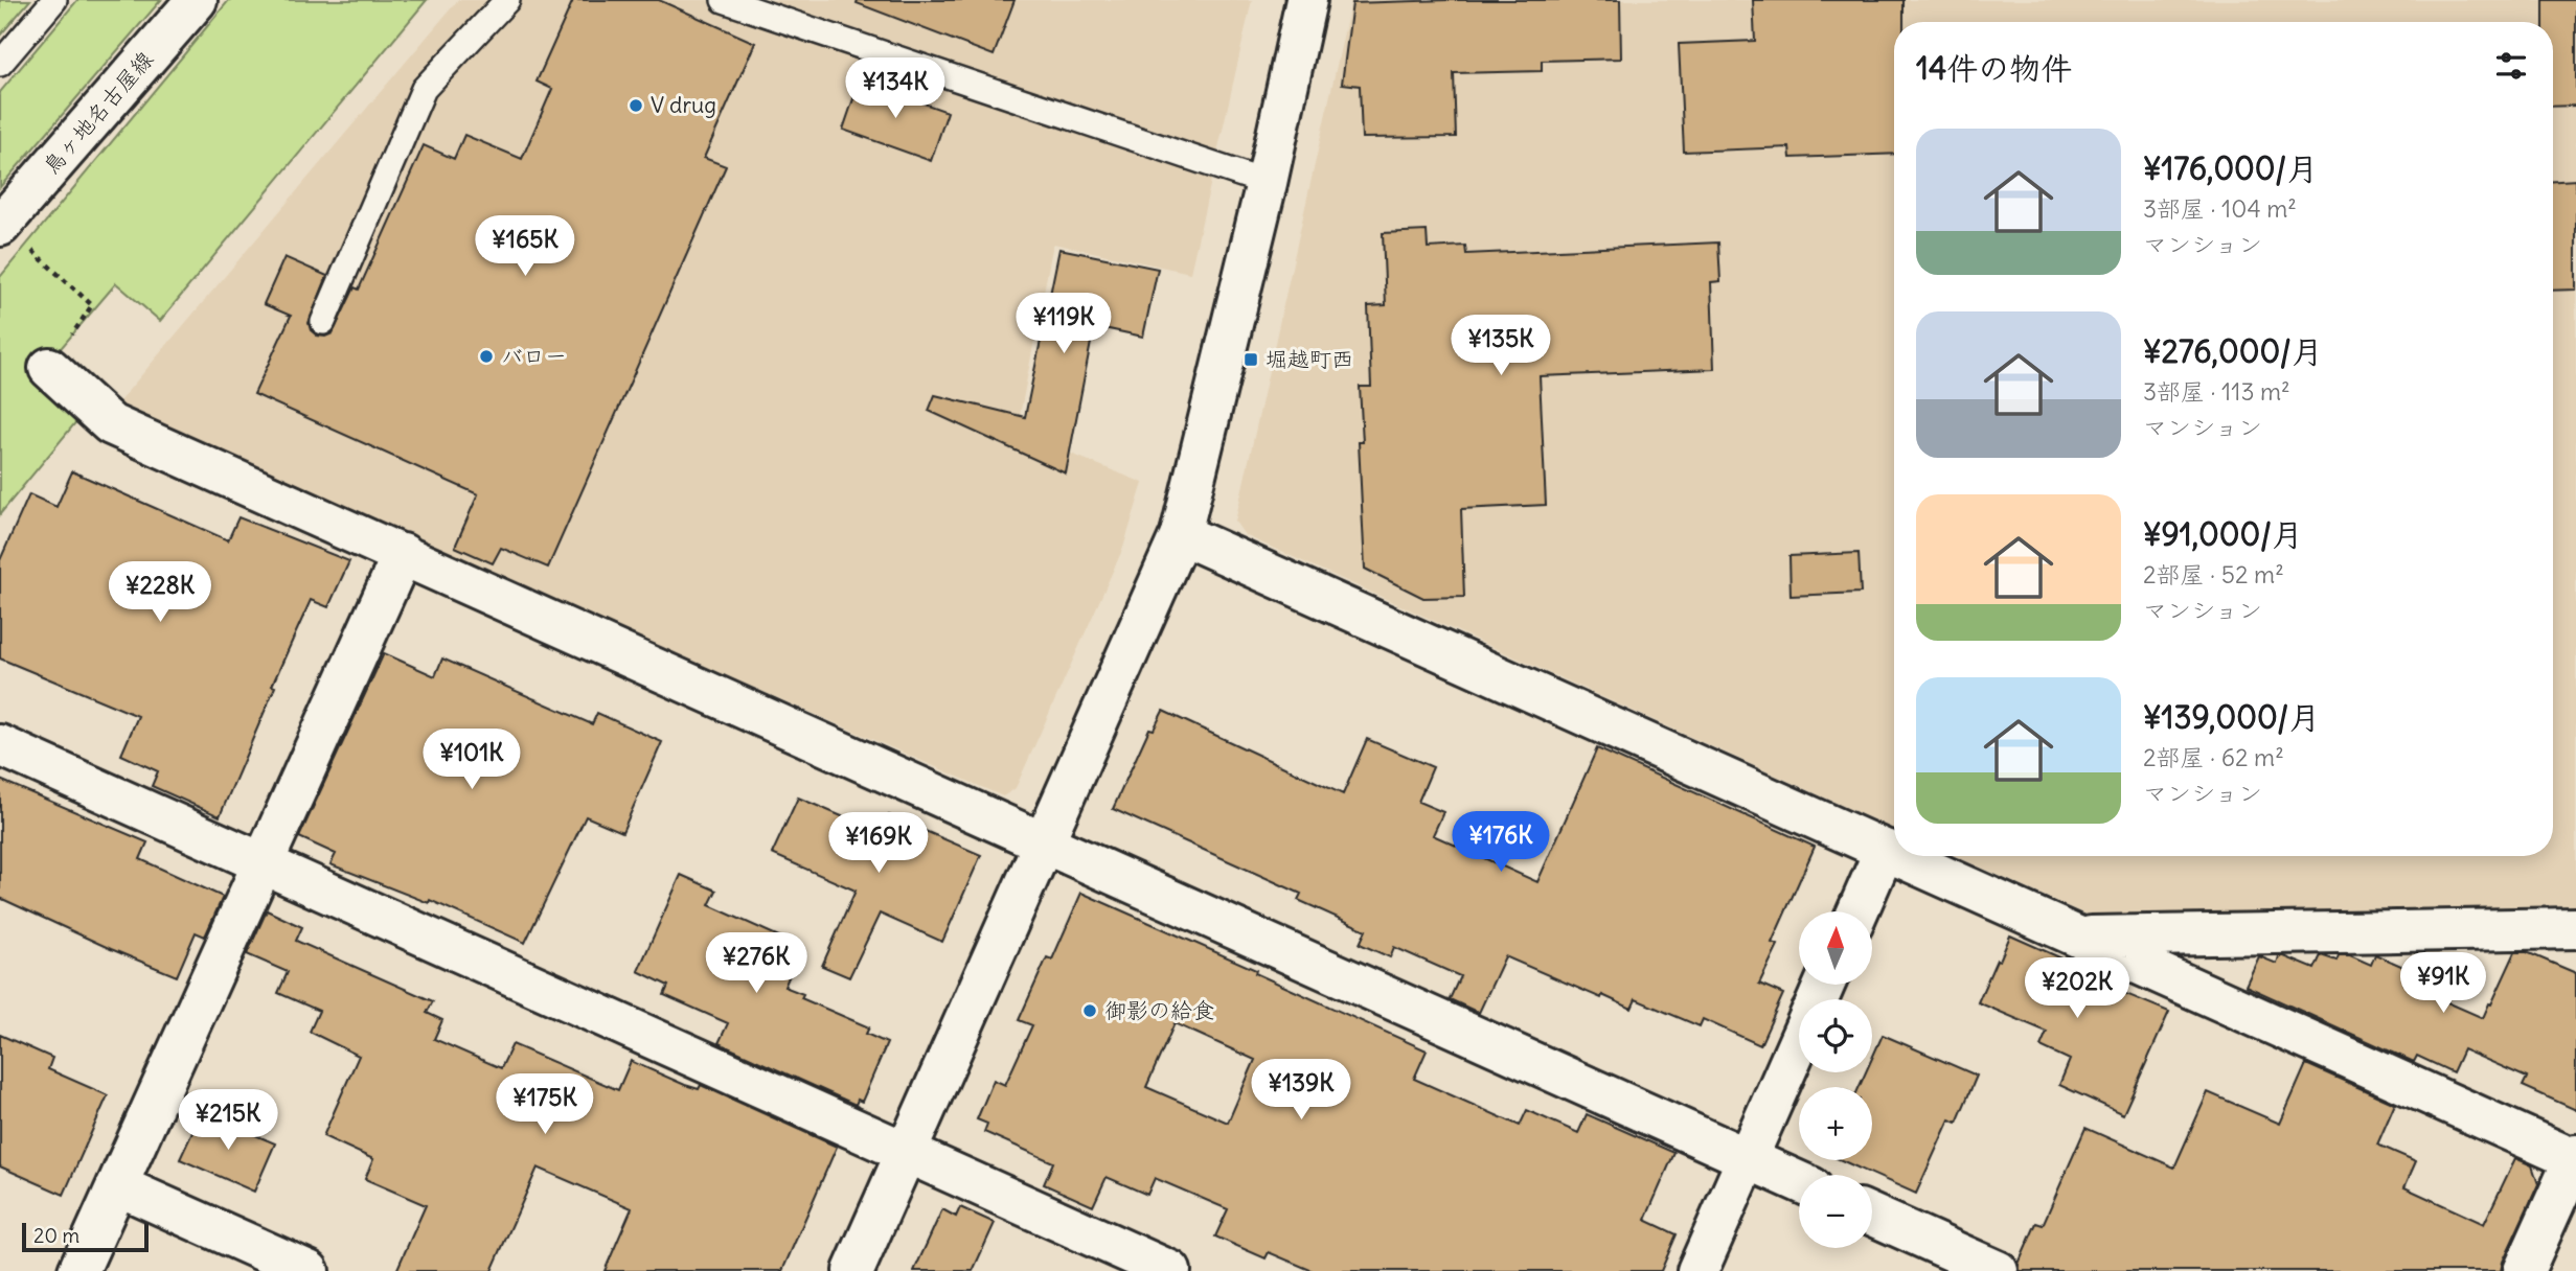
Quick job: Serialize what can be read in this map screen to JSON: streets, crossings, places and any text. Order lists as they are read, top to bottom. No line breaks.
{"streets":{"street":["鳥ヶ地名古屋線"]},"places":{"other":["V drug","バロー","御影の給食"],"transit":["堀越町西"]},"scale_bar":"20 m","north":"top","page":{"heading":"14件の物件","price":["¥134K","¥165K","¥119K","¥135K","¥228K","¥101K","¥176K","¥169K","¥276K","¥91K","¥202K","¥139K","¥175K","¥215K"],"list":[{"name":"¥176,000/月","note":"3部屋 · 104 m² · マンション"},{"name":"¥276,000/月","note":"3部屋 · 113 m² · マンション"},{"name":"¥91,000/月","note":"2部屋 · 52 m² · マンション"},{"name":"¥139,000/月","note":"2部屋 · 62 m² · マンション"}],"map_buttons":["+","−"],"scale":"20 m"}}
